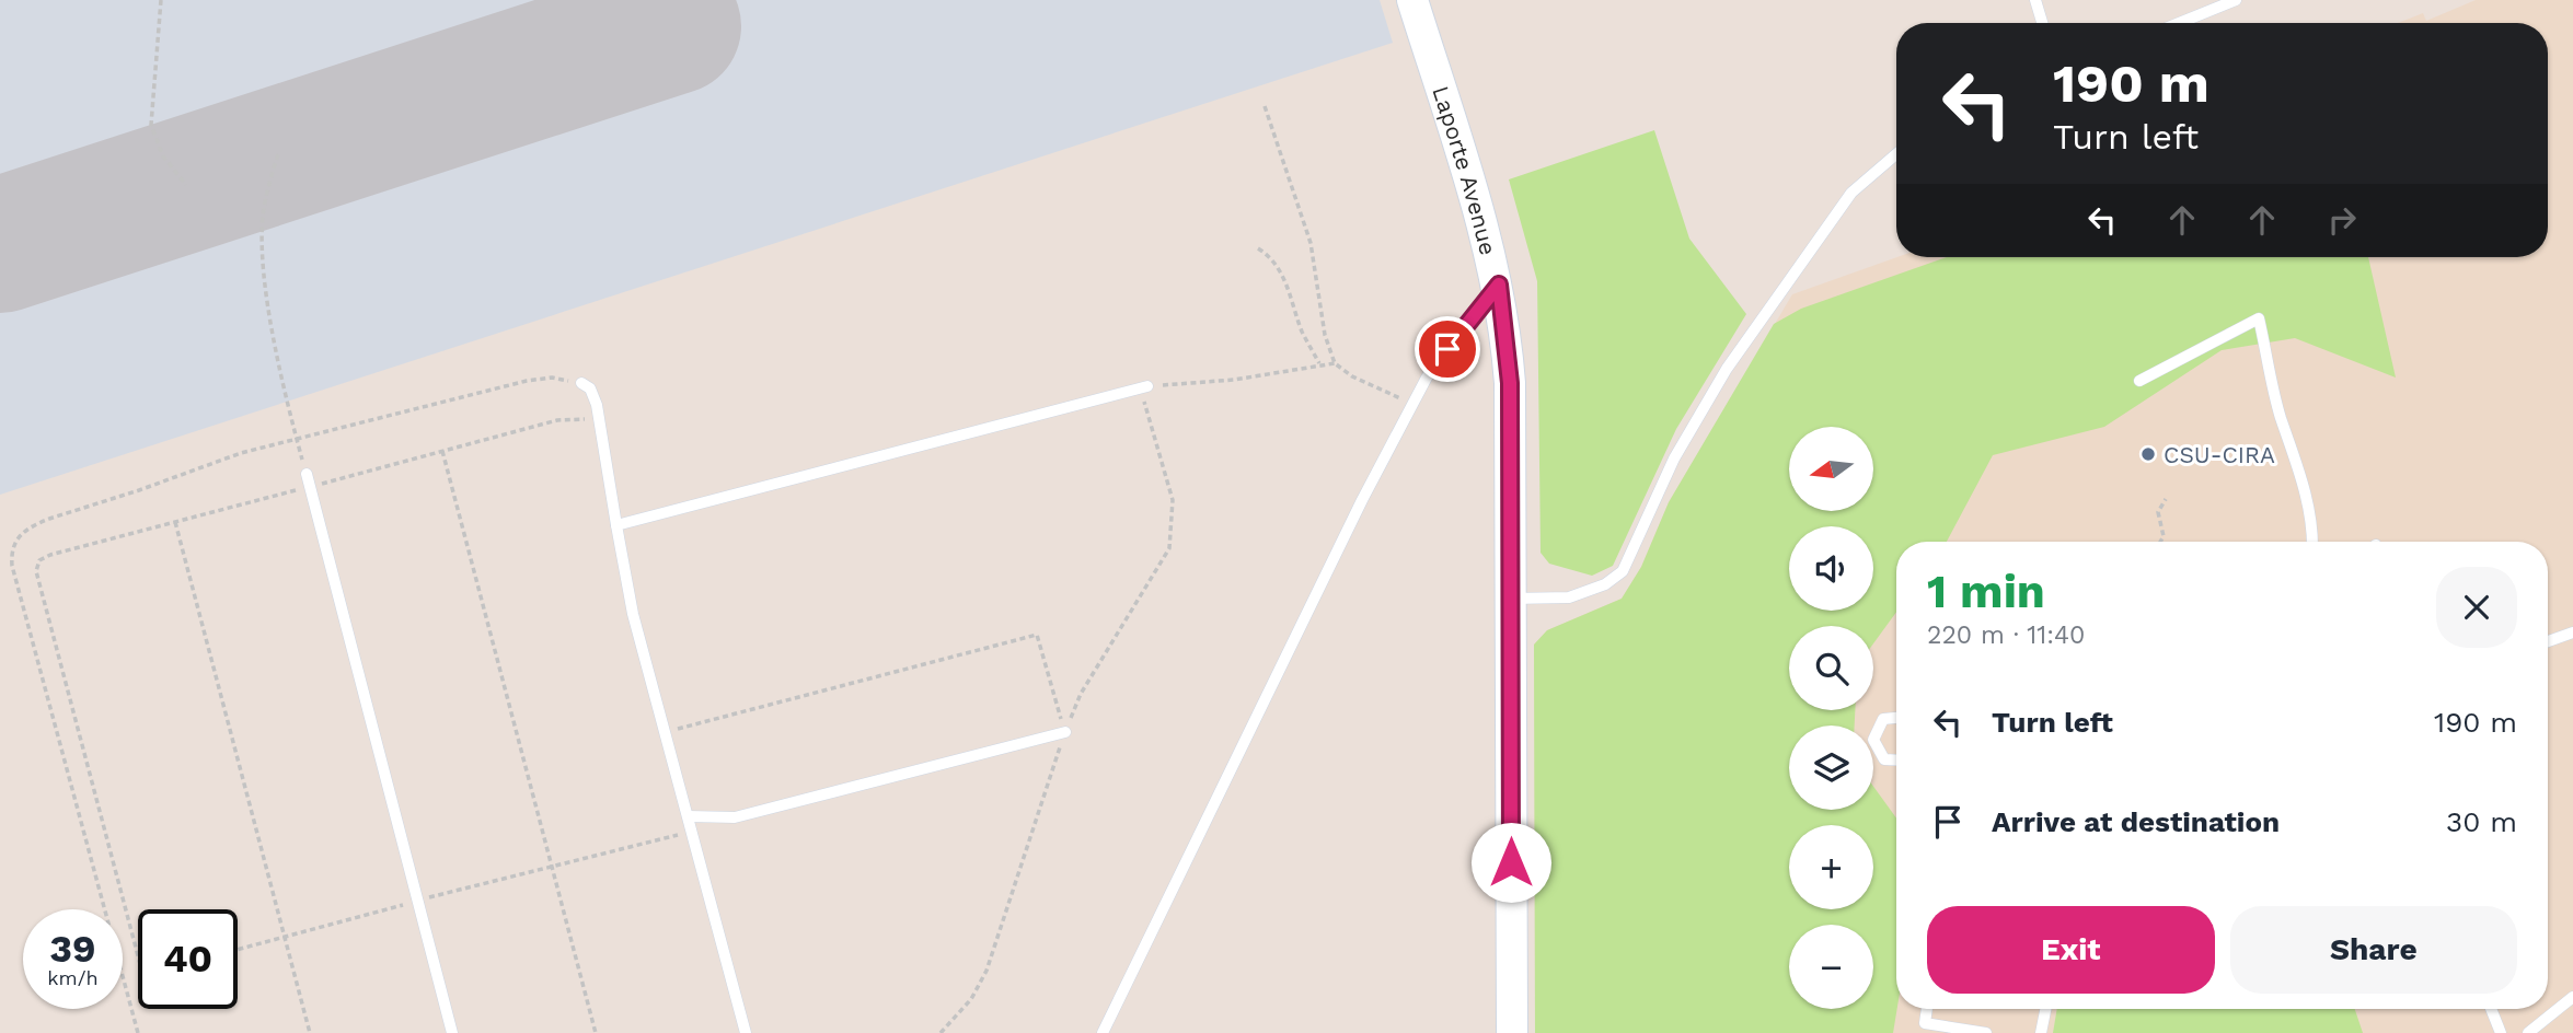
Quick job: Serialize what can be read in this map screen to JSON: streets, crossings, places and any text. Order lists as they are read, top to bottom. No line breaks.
{"streets":{"street":["Laporte Avenue"]},"places":["CSU-CIRA"],"north":"left","page":{"turn":["190 m","Turn left"],"map_buttons":["+","−"],"heading":["1 min","220 m · 11:40"],"list":[{"name":"Turn left","value":"190 m"},{"name":"Arrive at destination","value":"30 m"}],"buttons":["Exit","Share"],"speed":"39 km/h","limit":"40"}}
